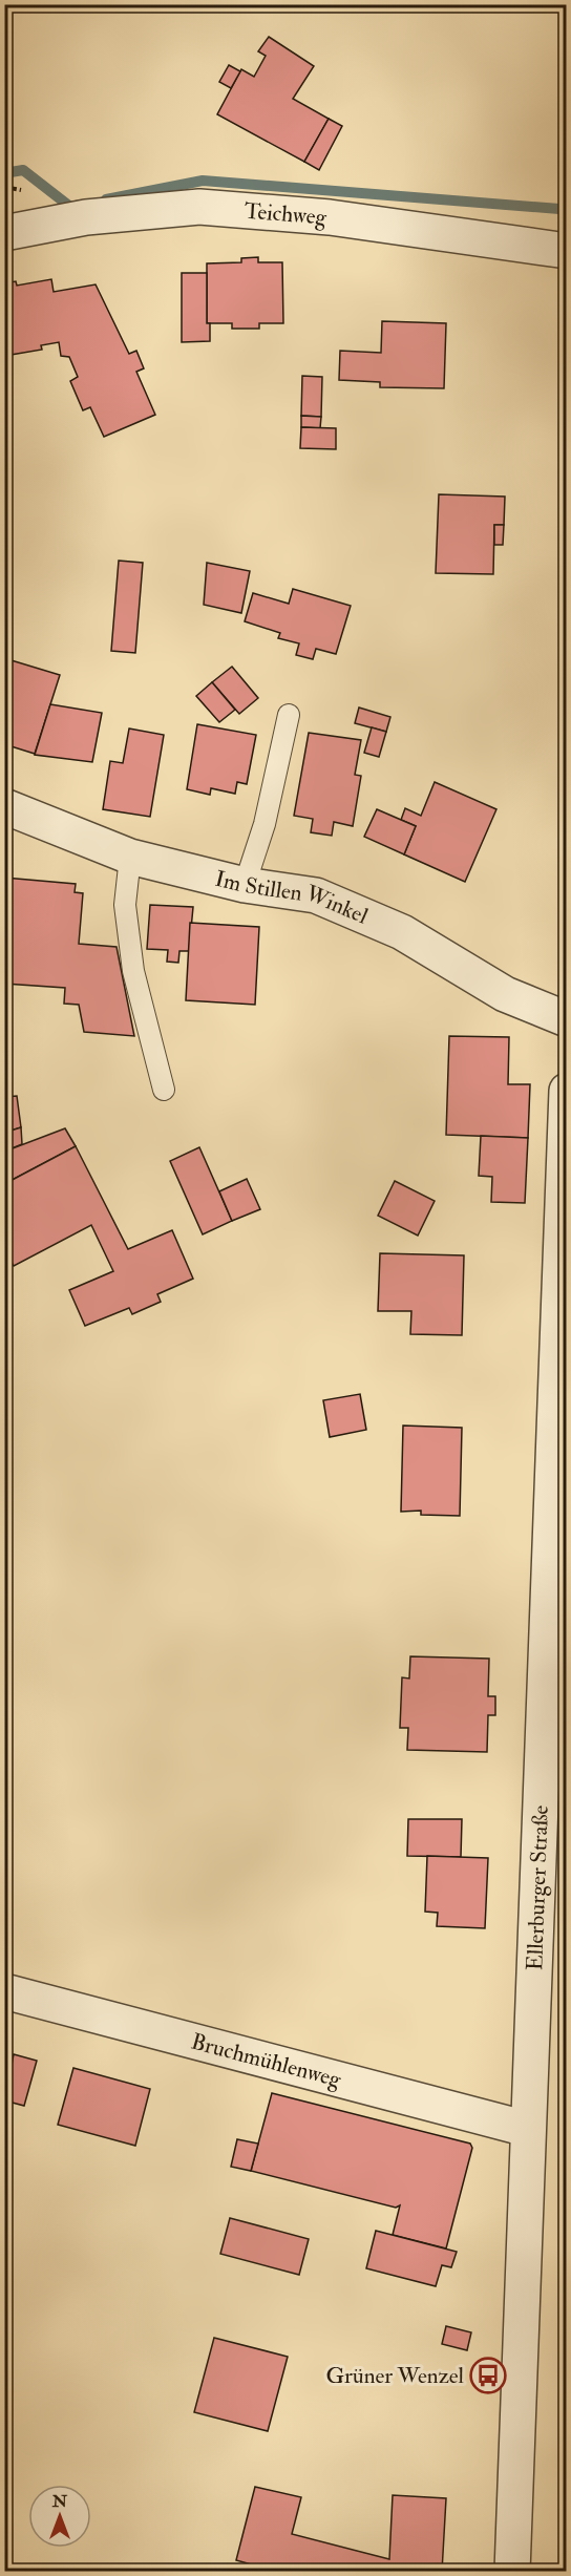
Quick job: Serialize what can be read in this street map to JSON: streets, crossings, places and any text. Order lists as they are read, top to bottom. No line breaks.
{"streets":{"street":["Teichweg","Im Stillen Winkel","Ellerburger Straße","Bruchmühlenweg"]},"crossings":[["Ellerburger Straße","Bruchmühlenweg"]],"places":{"bus stop":["Grüner Wenzel"]},"north":"top"}
